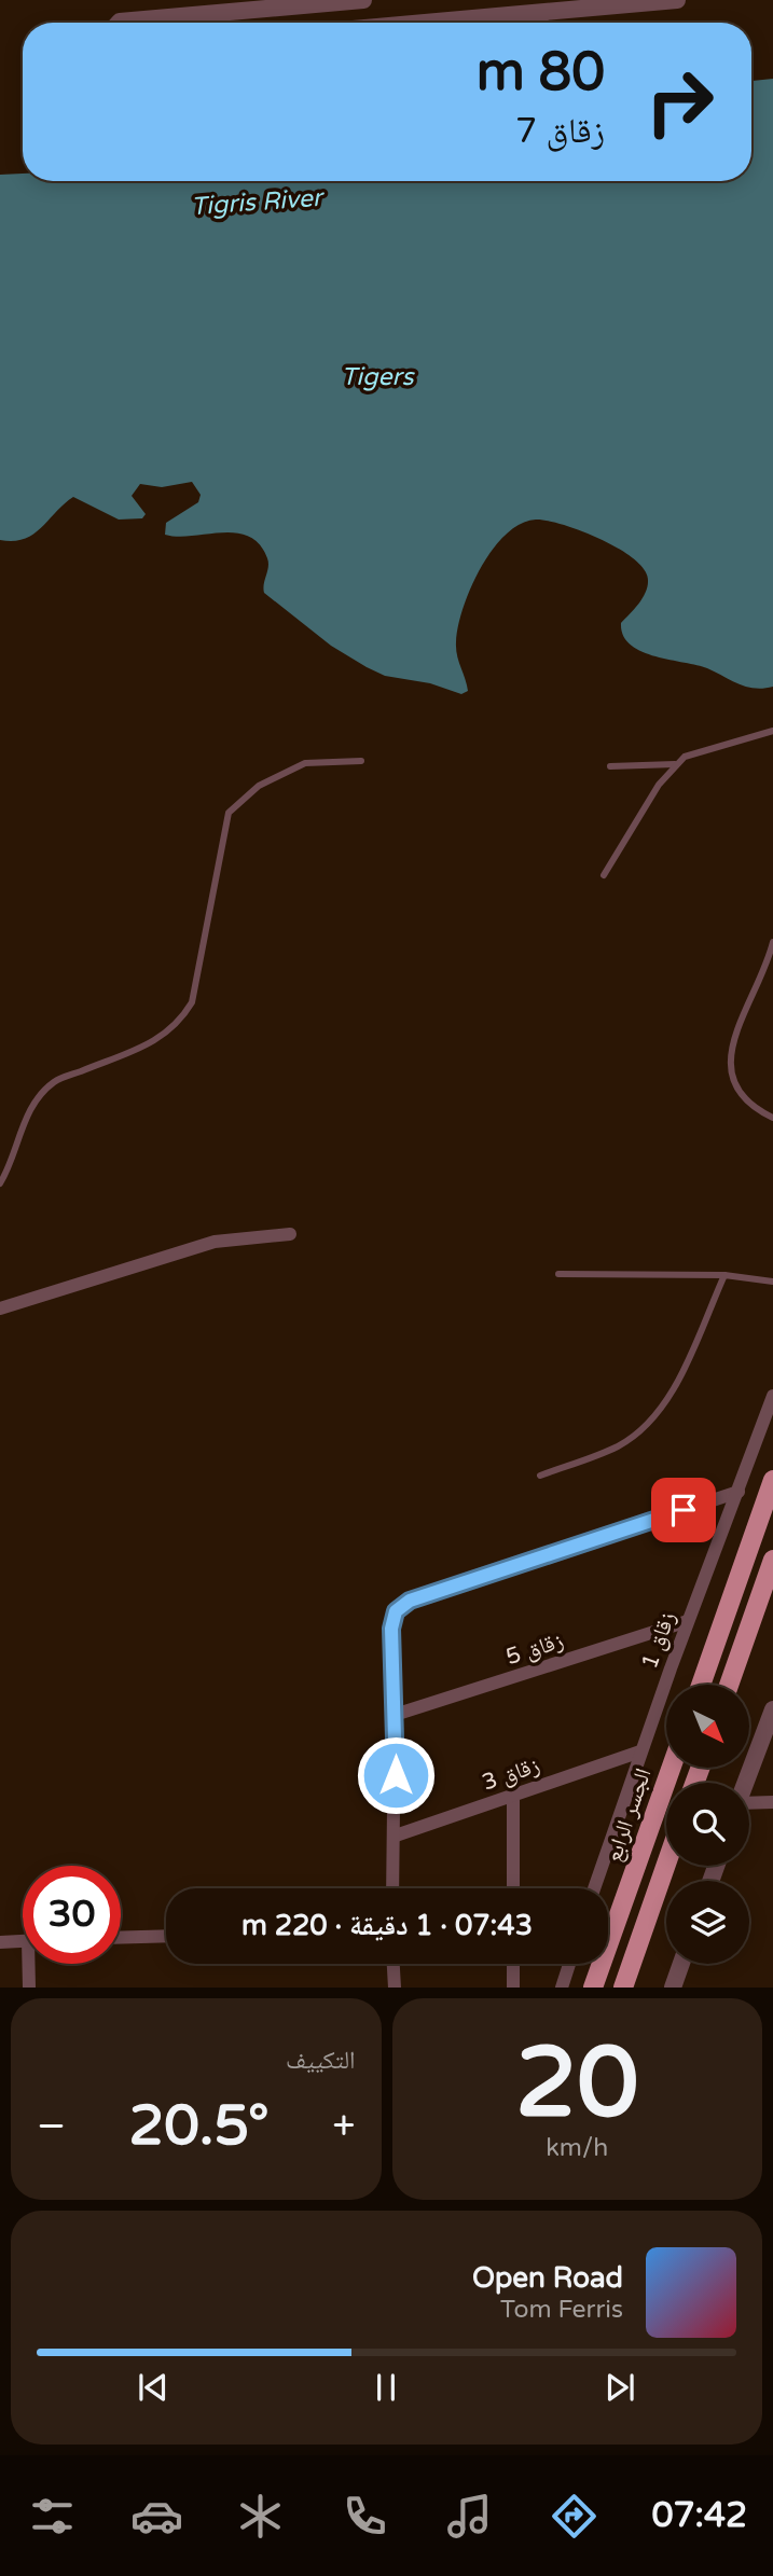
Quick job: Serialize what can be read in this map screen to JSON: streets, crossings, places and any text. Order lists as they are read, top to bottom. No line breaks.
{"streets":{"main road":["الجسر الرابع"],"street":["زقاق 1","زقاق 5","زقاق 3"]},"crossings":[["زقاق 1","زقاق 5"],["زقاق 1","زقاق 3"]],"water":["Tigris River","Tigers"],"north":"bottom right","page":{"turn":["80 m","زقاق 7"],"limit":"30","trip":"07:43 · 1 دقيقة · 220 m","tile":[["20","km/h"],"التكييف"],"heat":["−","20.5°","+"],"song":["Open Road","Tom Ferris"],"tabs":"07:42"}}
